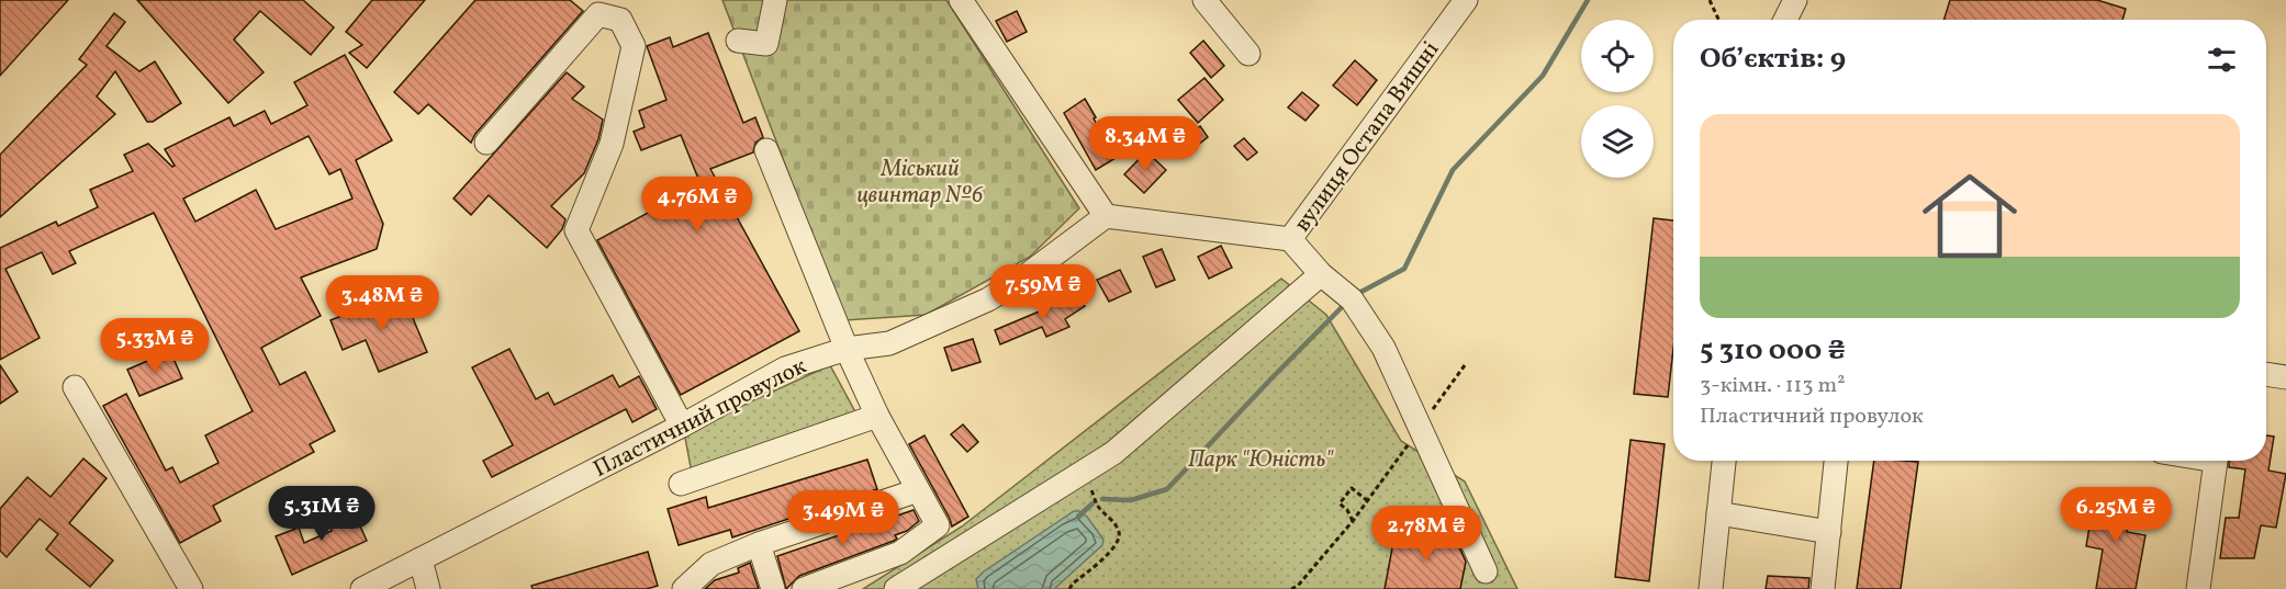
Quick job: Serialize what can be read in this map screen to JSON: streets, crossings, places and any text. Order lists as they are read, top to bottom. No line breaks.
{"streets":{"street":["вулиця Остапа Вишні","Пластичний провулок"]},"parks":["Міський цвинтар №6","Парк \"Юність\""],"page":{"heading":"Об’єктів: 9","list":[{"name":"5 310 000 ₴","note":"3-кімн. · 113 m² · Пластичний провулок"}],"price":["8.34M ₴","4.76M ₴","7.59M ₴","3.48M ₴","5.33M ₴","5.31M ₴","6.25M ₴","3.49M ₴","2.78M ₴"]}}
